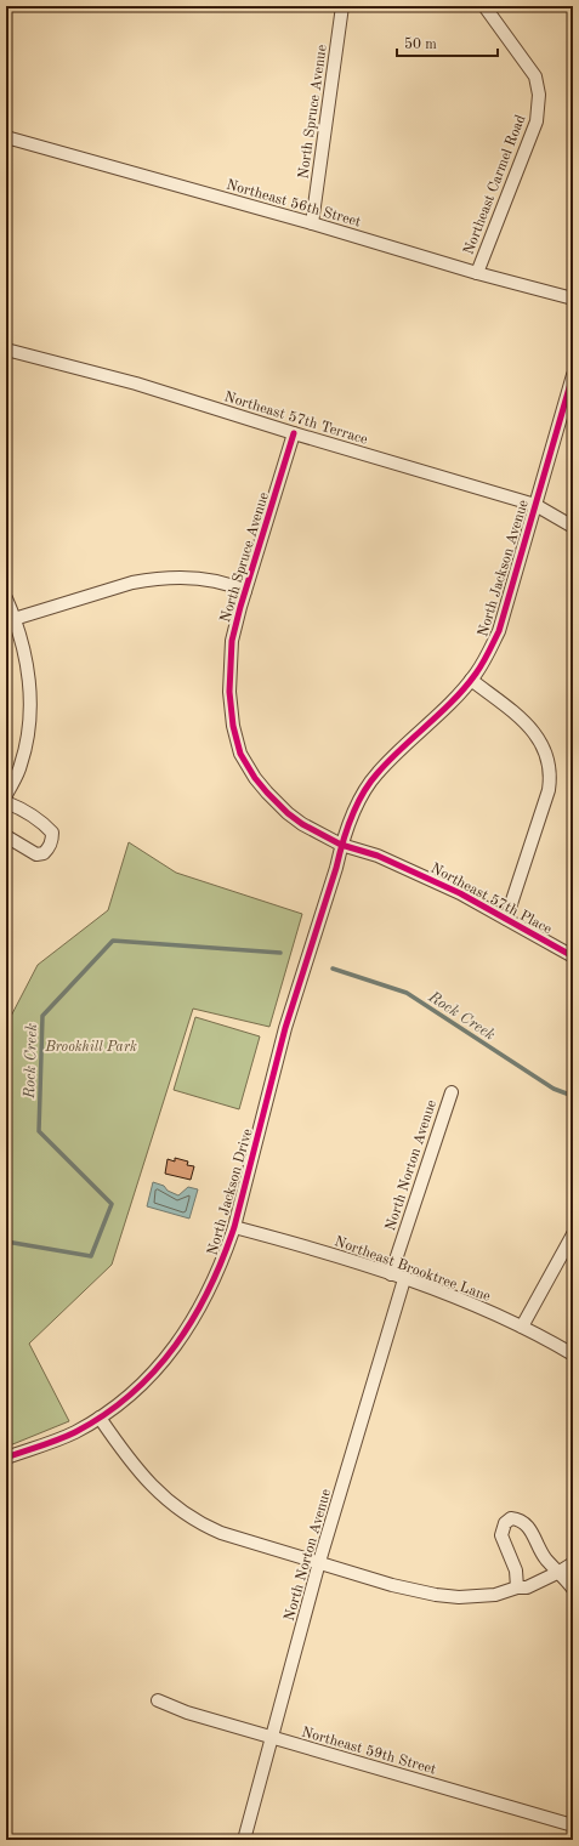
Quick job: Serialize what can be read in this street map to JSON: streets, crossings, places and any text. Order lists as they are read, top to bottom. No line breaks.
{"streets":{"street":["North Spruce Avenue","Northeast Carmel Road","Northeast 56th Street","Northeast 57th Terrace","North Jackson Avenue","Northeast 57th Place","North Norton Avenue","North Jackson Drive","Northeast Brooktree Lane","Northeast 59th Street"]},"crossings":[["North Spruce Avenue","Northeast 56th Street"],["North Spruce Avenue","Northeast 57th Terrace"],["North Spruce Avenue","North Jackson Avenue"],["North Spruce Avenue","Northeast 57th Place"],["Northeast Carmel Road","Northeast 56th Street"],["Northeast 57th Terrace","North Jackson Avenue"],["North Jackson Avenue","Northeast 57th Place"],["North Jackson Avenue","North Jackson Drive"],["North Norton Avenue","Northeast Brooktree Lane"],["North Norton Avenue","Northeast 59th Street"],["North Jackson Drive","Northeast Brooktree Lane"]],"water":["Rock Creek"],"parks":["Brookhill Park"],"scale_bar":"50 m"}
